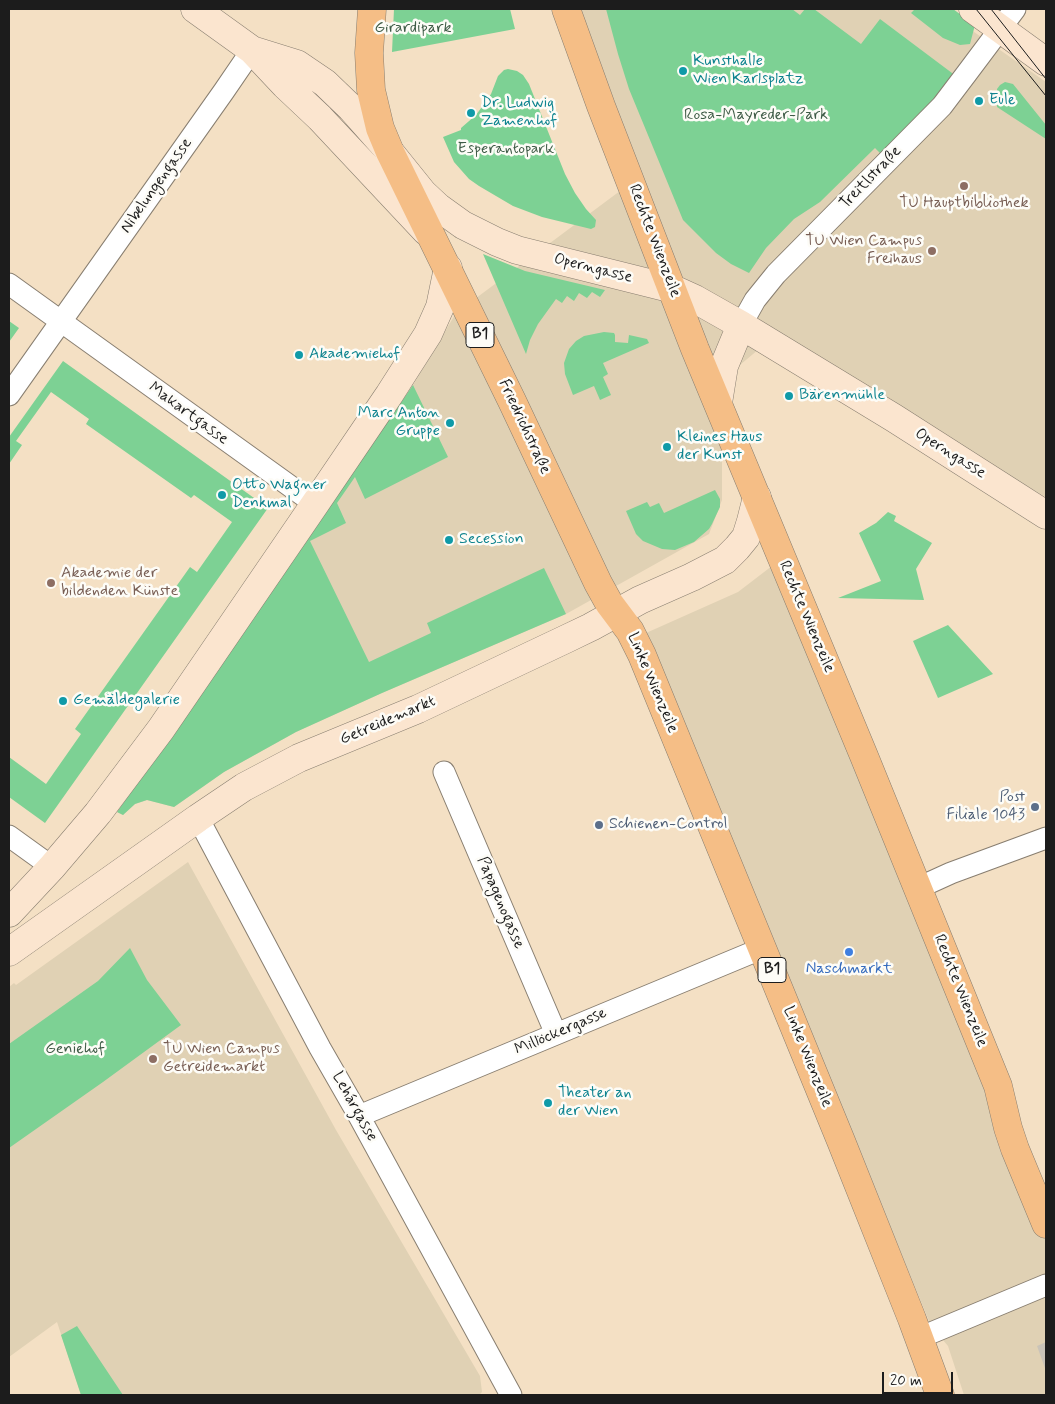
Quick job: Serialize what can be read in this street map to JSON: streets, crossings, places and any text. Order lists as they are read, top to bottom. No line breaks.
{"streets":{"main road":["Rechte Wienzeile","Operngasse","B1","Friedrichstraße","Linke Wienzeile","Getreidemarkt"],"street":["Treitlstraße","Nibelungengasse","Makartgasse","Papagenogasse","Millöckergasse","Lehárgasse"]},"crossings":[["Treitlstraße","Operngasse"],["Nibelungengasse","Operngasse"],["Nibelungengasse","Makartgasse"],["Nibelungengasse","Friedrichstraße"],["Rechte Wienzeile","Operngasse"],["Rechte Wienzeile","Getreidemarkt"],["Operngasse","Friedrichstraße"],["Friedrichstraße","Linke Wienzeile"],["Friedrichstraße","Getreidemarkt"],["Linke Wienzeile","Getreidemarkt"],["Linke Wienzeile","Millöckergasse"],["Getreidemarkt","Lehárgasse"],["Papagenogasse","Millöckergasse"],["Millöckergasse","Lehárgasse"]],"parks":["Girardipark","Rosa-Mayreder-Park","Esperantopark","Geniehof"],"places":["Kunsthalle Wien Karlsplatz","Eule","Dr. Ludwig Zamenhof","TU Hauptbibliothek","TU Wien Campus Freihaus","Akademiehof","Bärenmühle","Marc Anton Gruppe","Kleines Haus der Kunst","Otto Wagner Denkmal","Secession","Akademie der bildenden Künste","Gemäldegalerie","Post Filiale 1043","Schienen-Control","Naschmarkt","TU Wien Campus Getreidemarkt","Theater an der Wien"],"scale_bar":"20 m"}
